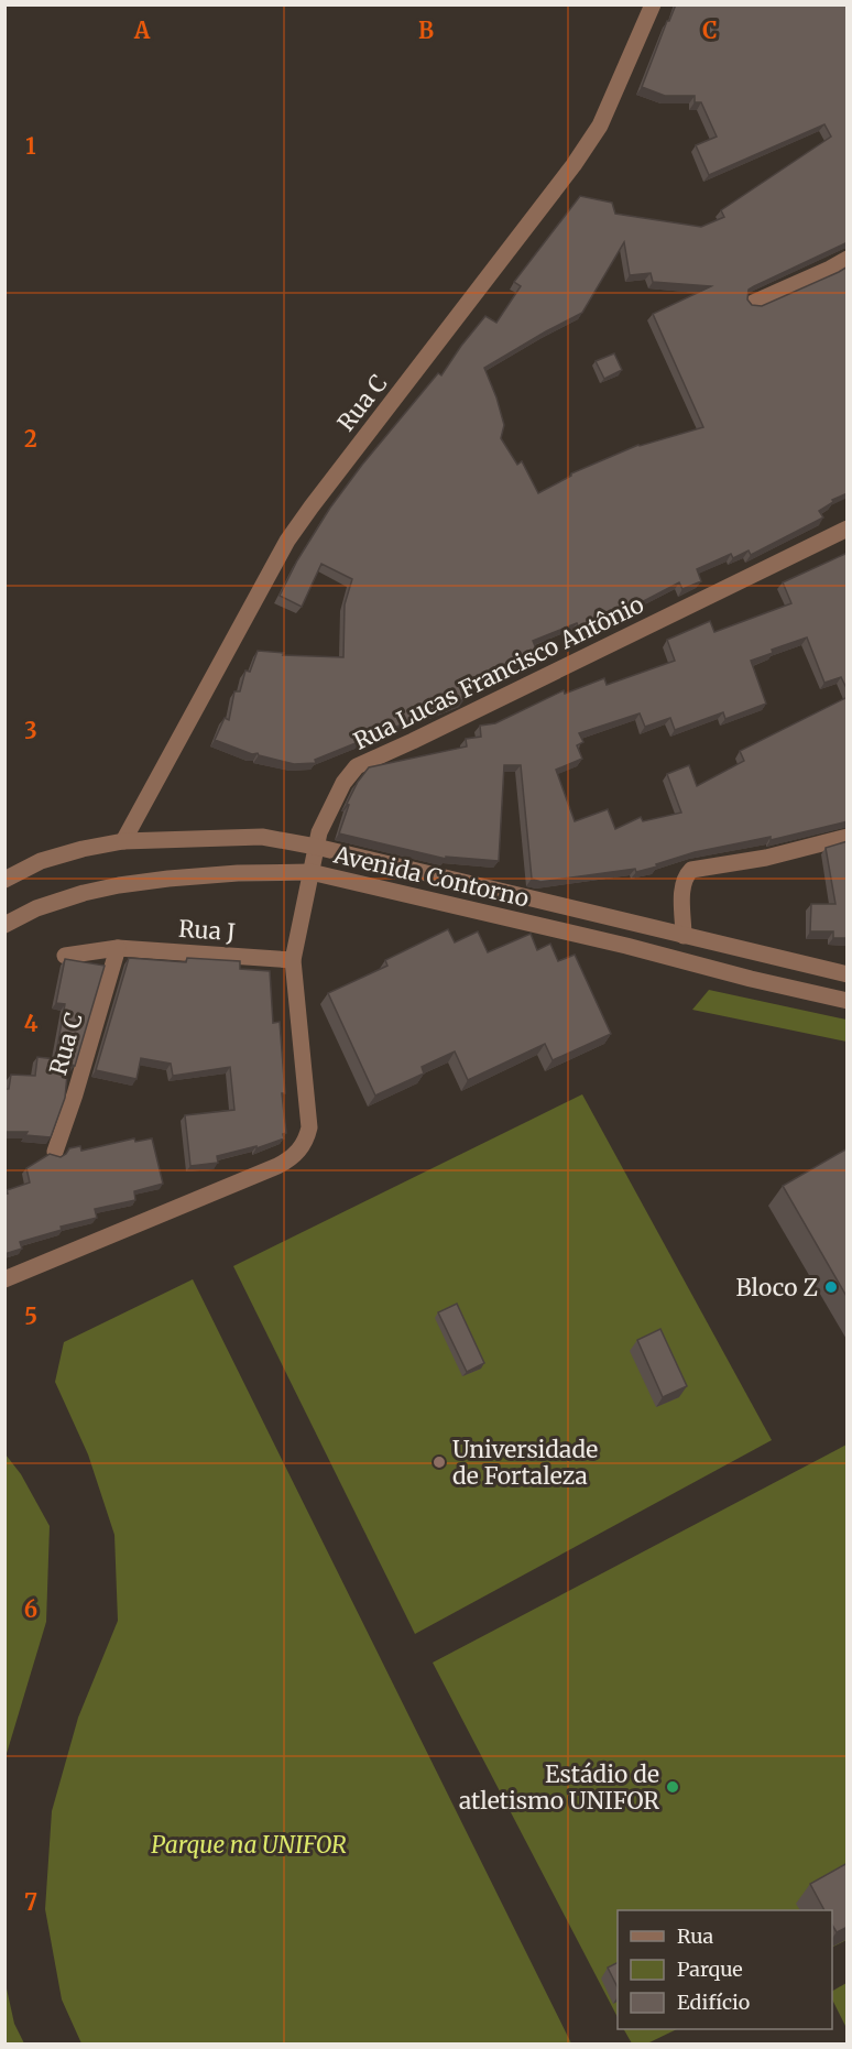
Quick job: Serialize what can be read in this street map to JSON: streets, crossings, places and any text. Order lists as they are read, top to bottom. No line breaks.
{"streets":{"street":["Rua C","Rua Lucas Francisco Antônio","Avenida Contorno","Rua J"]},"crossings":[["Rua C","Avenida Contorno"],["Rua C","Rua J"],["Rua Lucas Francisco Antônio","Avenida Contorno"],["Rua Lucas Francisco Antônio","Rua J"]],"parks":["Parque na UNIFOR"],"places":["Bloco Z","Universidade de Fortaleza","Estádio de atletismo UNIFOR"],"legend":["Rua","Parque","Edifício"],"grid":{"columns":["A","B","C"],"rows":["1","2","3","4","5","6","7"]}}
